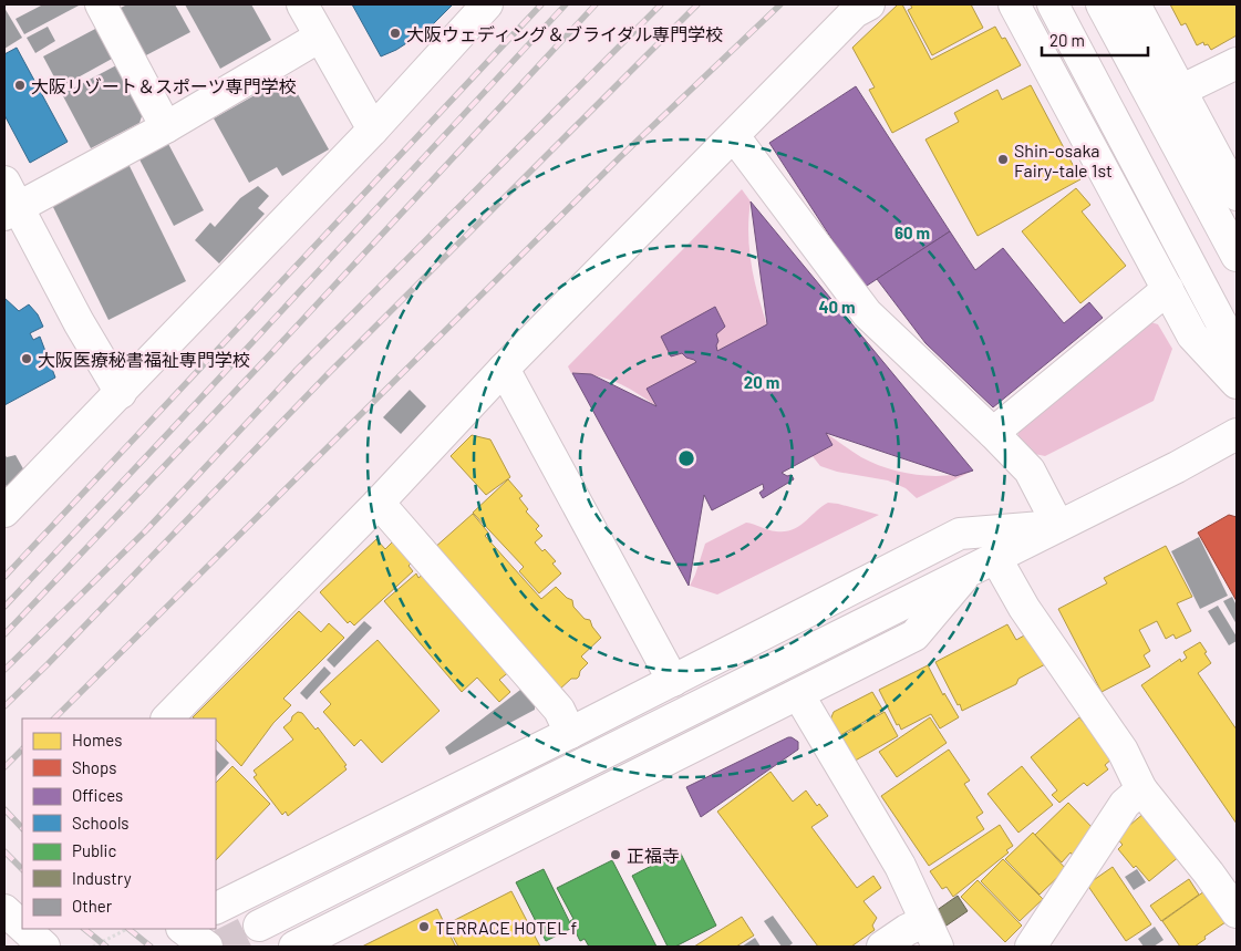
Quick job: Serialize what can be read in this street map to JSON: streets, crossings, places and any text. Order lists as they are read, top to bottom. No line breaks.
{"places":["大阪ウェディング＆ブライダル専門学校","大阪リゾート＆スポーツ専門学校","Shin-osaka Fairy-tale 1st","大阪医療秘書福祉専門学校","正福寺","TERRACE HOTEL f"],"legend":["Homes","Shops","Offices","Schools","Public","Industry","Other"],"scale_bar":"20 m","rings":["60 m","40 m","20 m"]}
